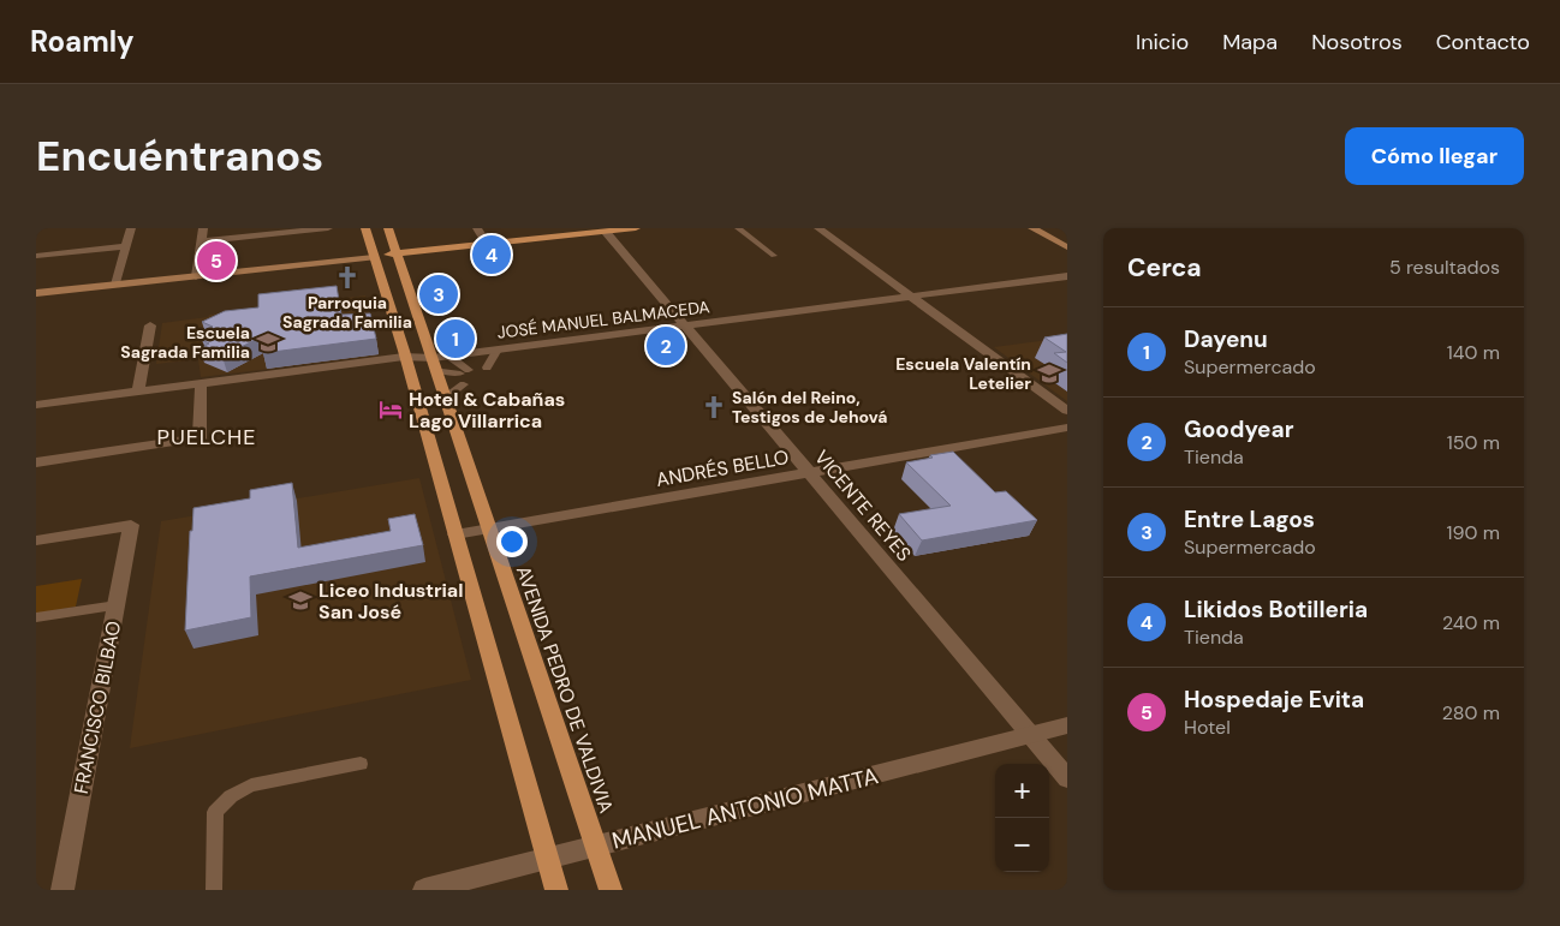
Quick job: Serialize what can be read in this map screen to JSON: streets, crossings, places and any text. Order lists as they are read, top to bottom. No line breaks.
{"streets":{"main road":["AVENIDA PEDRO DE VALDIVIA"],"street":["JOSÉ MANUEL BALMACEDA","ANDRÉS BELLO","VICENTE REYES","FRANCISCO BILBAO","MANUEL ANTONIO MATTA"]},"crossings":[["JOSÉ MANUEL BALMACEDA","VICENTE REYES"],["JOSÉ MANUEL BALMACEDA","AVENIDA PEDRO DE VALDIVIA"],["ANDRÉS BELLO","VICENTE REYES"],["ANDRÉS BELLO","AVENIDA PEDRO DE VALDIVIA"],["VICENTE REYES","MANUEL ANTONIO MATTA"],["AVENIDA PEDRO DE VALDIVIA","MANUEL ANTONIO MATTA"]],"districts":["PUELCHE"],"places":{"church":["Parroquia Sagrada Familia","Salón del Reino, Testigos de Jehová"],"school or university":["Escuela Sagrada Familia","Escuela Valentín Letelier","Liceo Industrial San José"],"hotel":["Hotel & Cabañas Lago Villarrica"]},"page":{"header":"Roamly","nav":["Inicio","Mapa","Nosotros","Contacto"],"buttons":"Cómo llegar","title":"Encuéntranos","heading":["Cerca","5 resultados"],"pins":["4","5","3","1","2"],"list":[{"mark":"1","name":"Dayenu","note":"Supermercado","value":"140 m"},{"mark":"2","name":"Goodyear","note":"Tienda","value":"150 m"},{"mark":"3","name":"Entre Lagos","note":"Supermercado","value":"190 m"},{"mark":"4","name":"Likidos Botilleria","note":"Tienda","value":"240 m"},{"mark":"5","name":"Hospedaje Evita","note":"Hotel","value":"280 m"}],"map_buttons":["+","−"]}}
